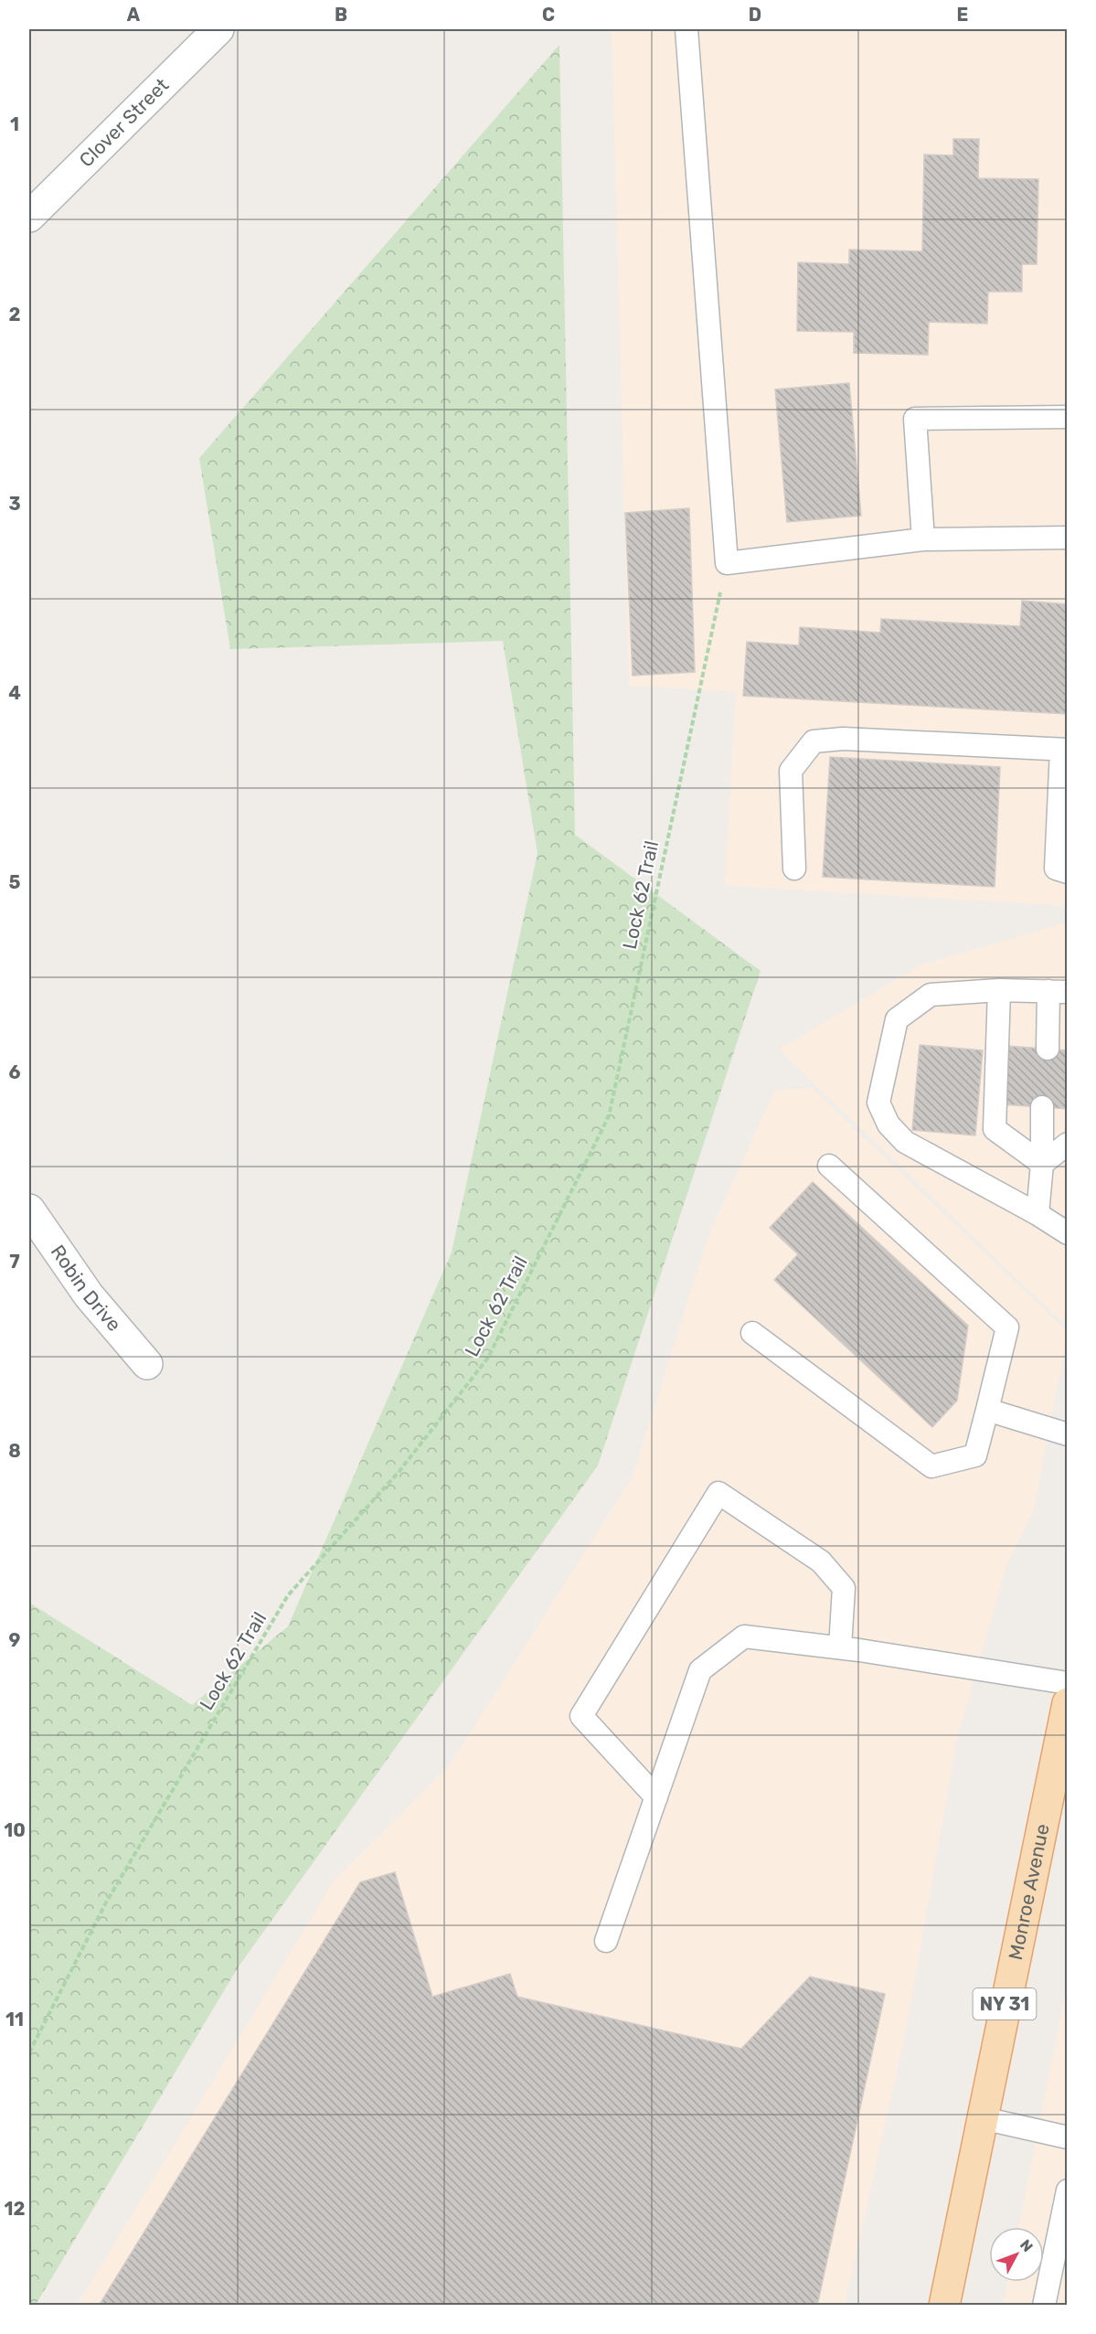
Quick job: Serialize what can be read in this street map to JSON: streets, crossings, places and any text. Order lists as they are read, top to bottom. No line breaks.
{"streets":{"main road":["Clover Street","Robin Drive","Monroe Avenue","NY 31"],"path":["Lock 62 Trail"]},"north":"top right","grid":{"columns":["A","B","C","D","E"],"rows":["1","2","3","4","5","6","7","8","9","10","11","12"]}}
